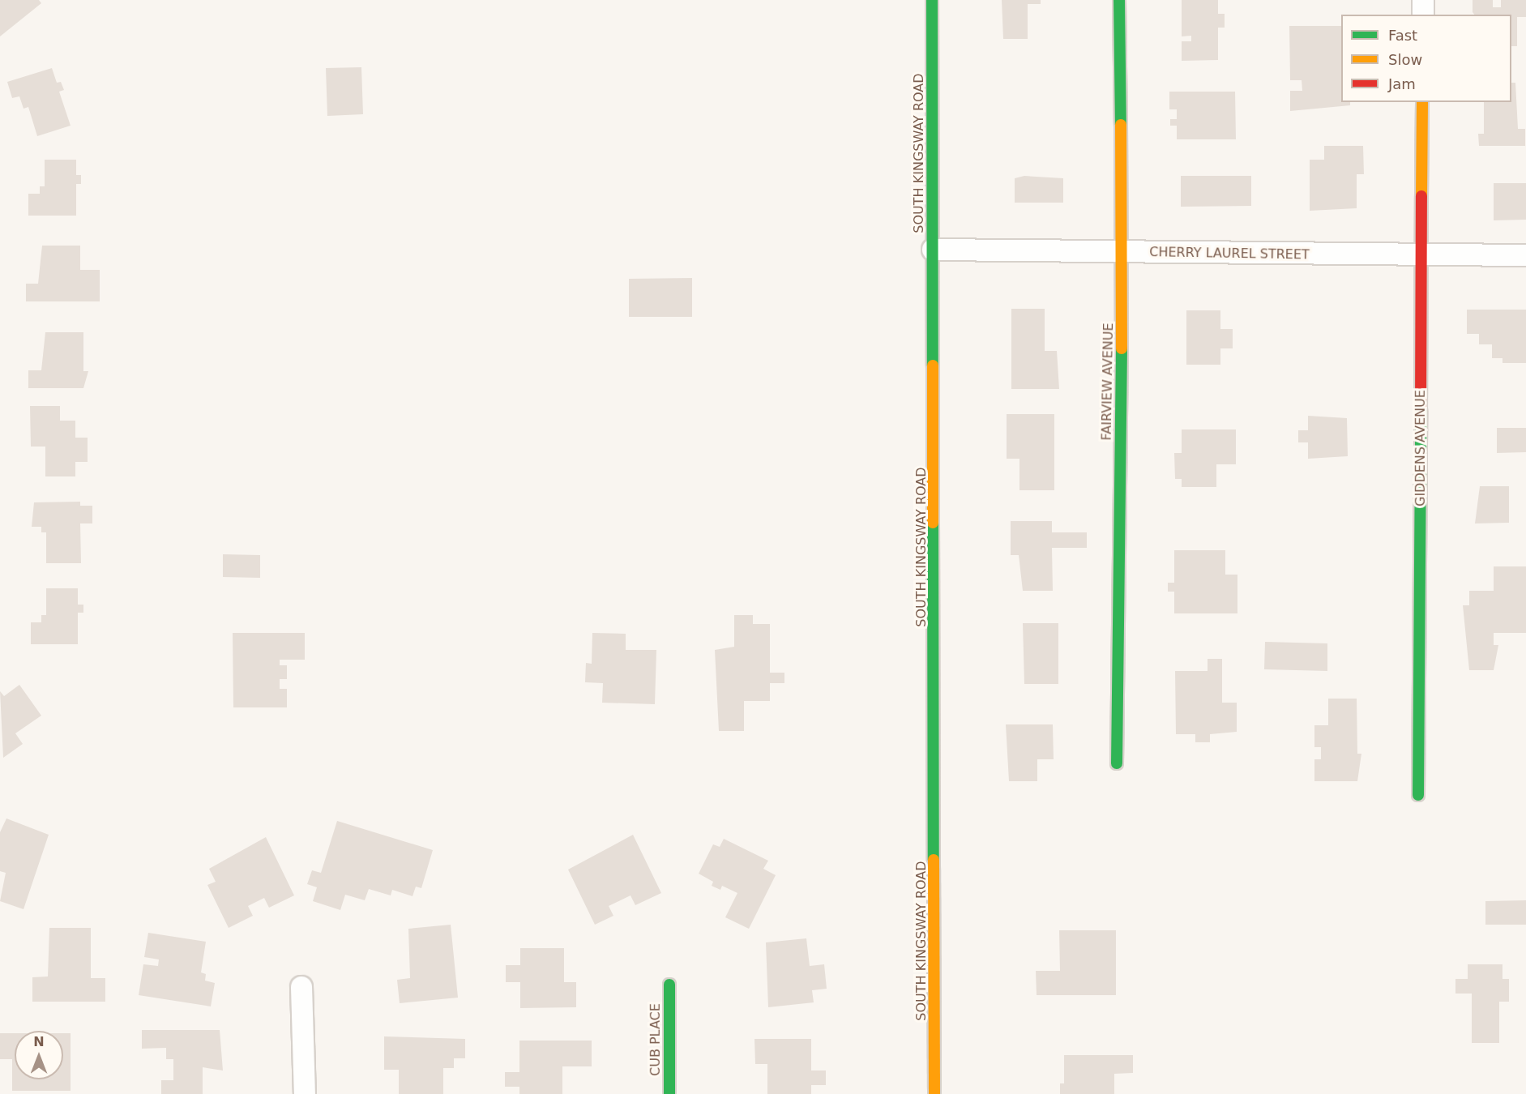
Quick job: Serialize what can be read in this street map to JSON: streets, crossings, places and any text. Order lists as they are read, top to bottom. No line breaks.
{"streets":{"street":["SOUTH KINGSWAY ROAD","CHERRY LAUREL STREET","FAIRVIEW AVENUE","GIDDENS AVENUE","CUB PLACE"]},"crossings":[["SOUTH KINGSWAY ROAD","CHERRY LAUREL STREET"],["CHERRY LAUREL STREET","FAIRVIEW AVENUE"],["CHERRY LAUREL STREET","GIDDENS AVENUE"]],"legend":["Fast","Slow","Jam"],"north":"top"}
